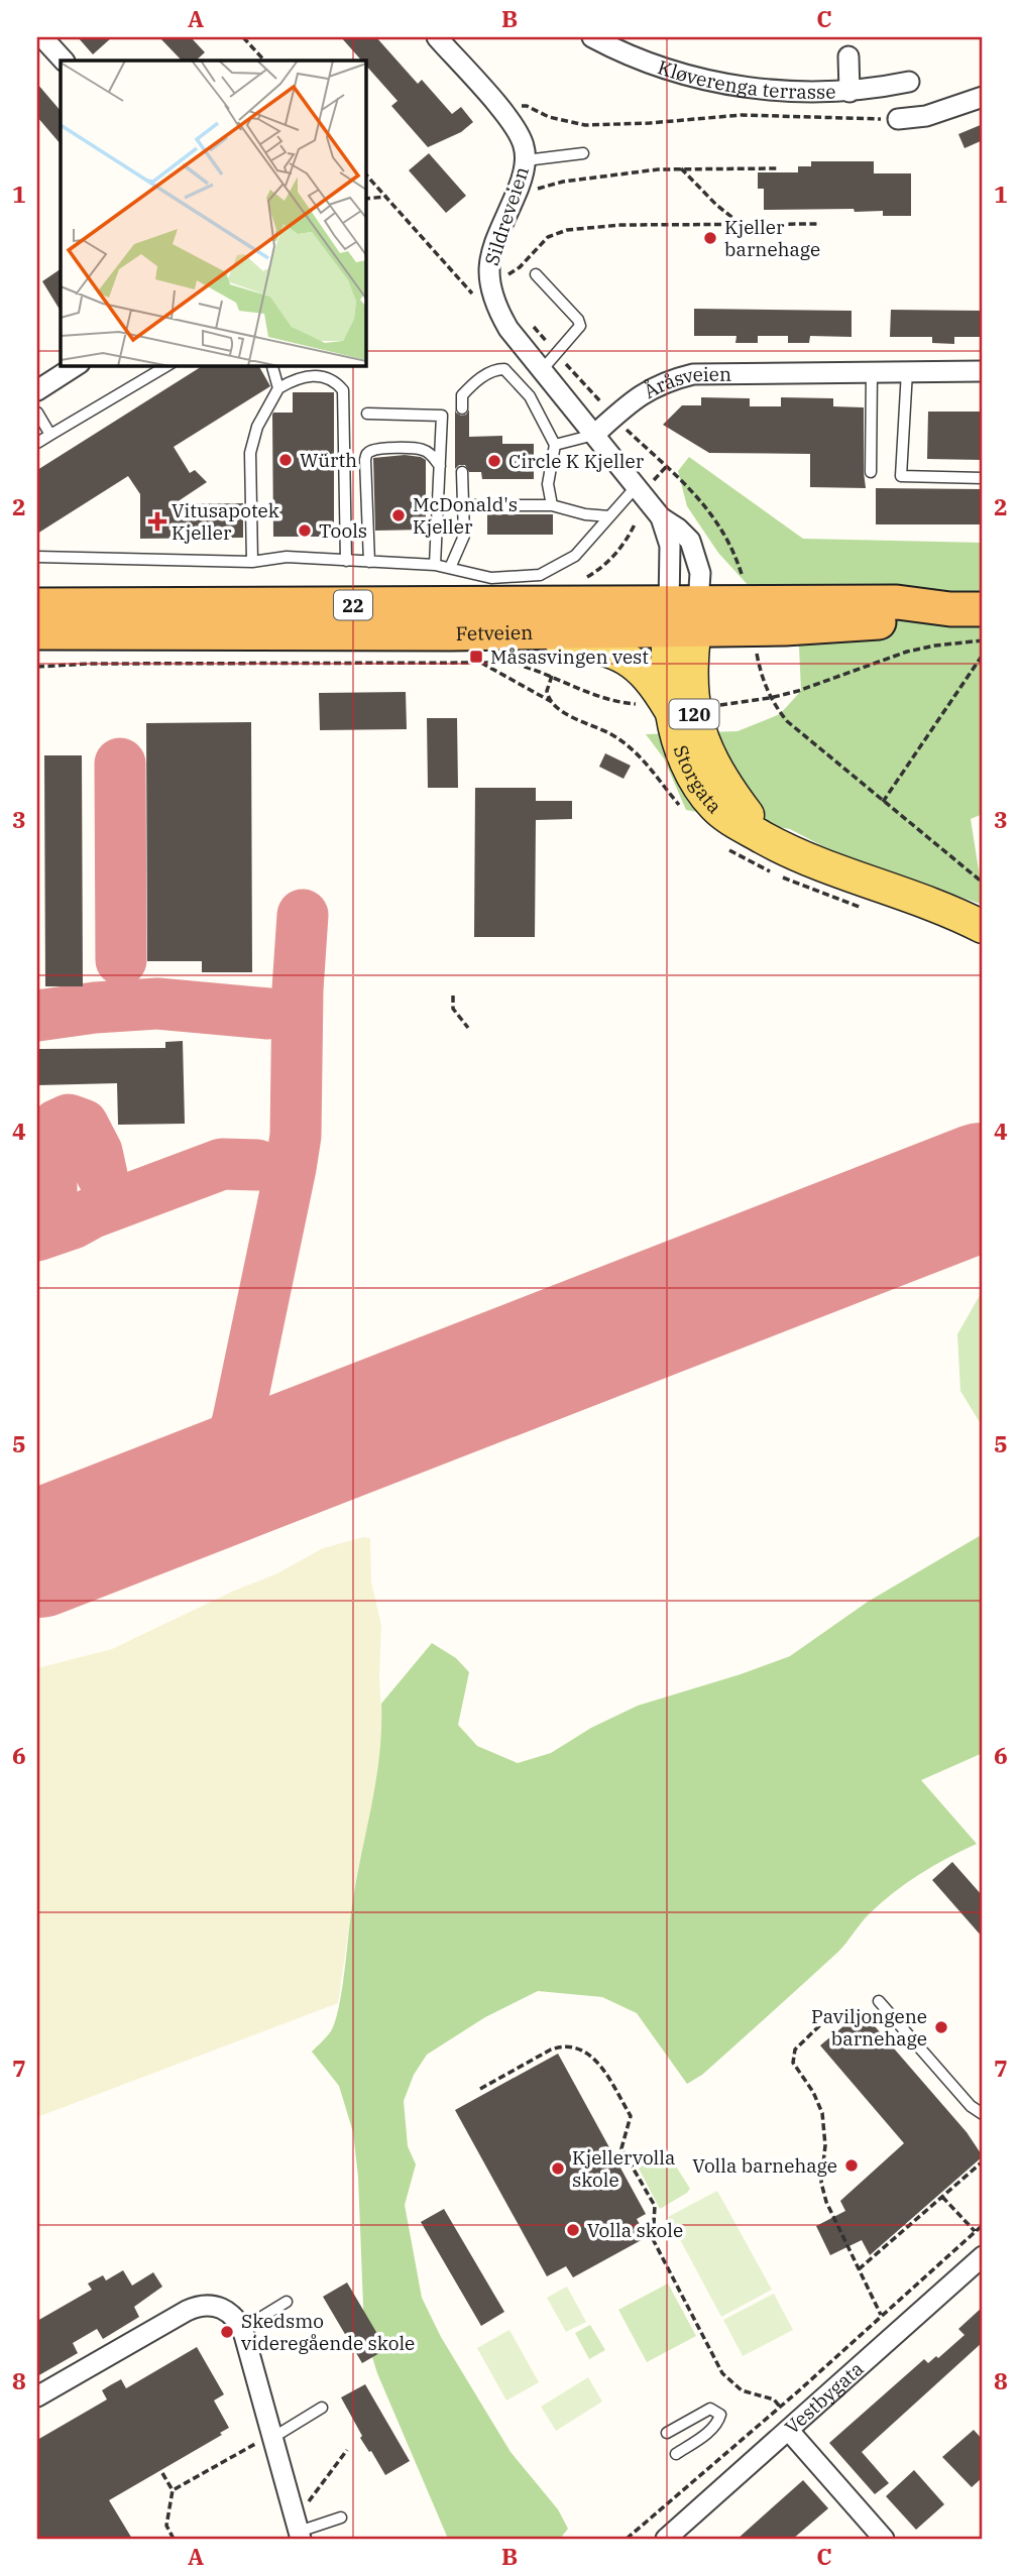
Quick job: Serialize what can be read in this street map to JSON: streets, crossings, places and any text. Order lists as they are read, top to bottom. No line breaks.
{"streets":{"highway":["22","Fetveien"],"main road":["120","Storgata"],"street":["Kløverenga terrasse","Sildreveien","Åråsveien","Vestbygata"]},"crossings":[["Sildreveien","Åråsveien"],["Fetveien","Storgata"]],"places":{"other":["Kjeller barnehage","Würth","Circle K Kjeller","McDonald's Kjeller","Tools","Paviljongene barnehage","Volla barnehage","Kjellervolla skole","Volla skole","Skedsmo videregående skole"],"health":["Vitusapotek Kjeller"],"transit":["Måsasvingen vest"]},"grid":{"columns":["A","B","C"],"rows":["1","2","3","4","5","6","7","8"]}}
